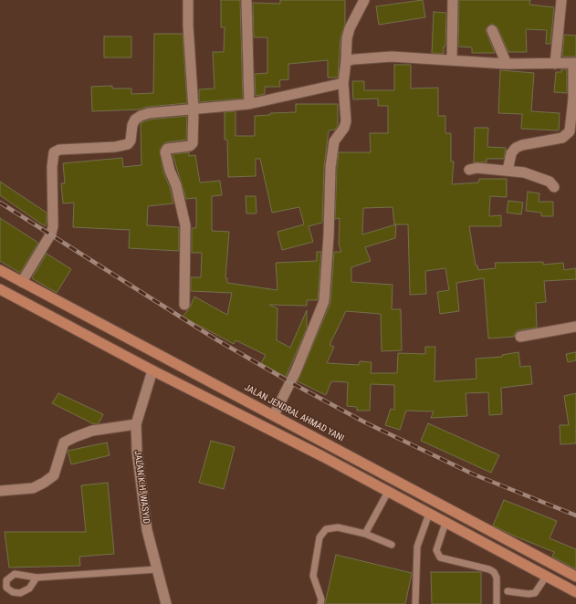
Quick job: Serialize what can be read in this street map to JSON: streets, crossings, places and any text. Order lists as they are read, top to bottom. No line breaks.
{"streets":{"highway":["JALAN JENDRAL AHMAD YANI"],"street":["JALAN K.H. WASYID"]}}
